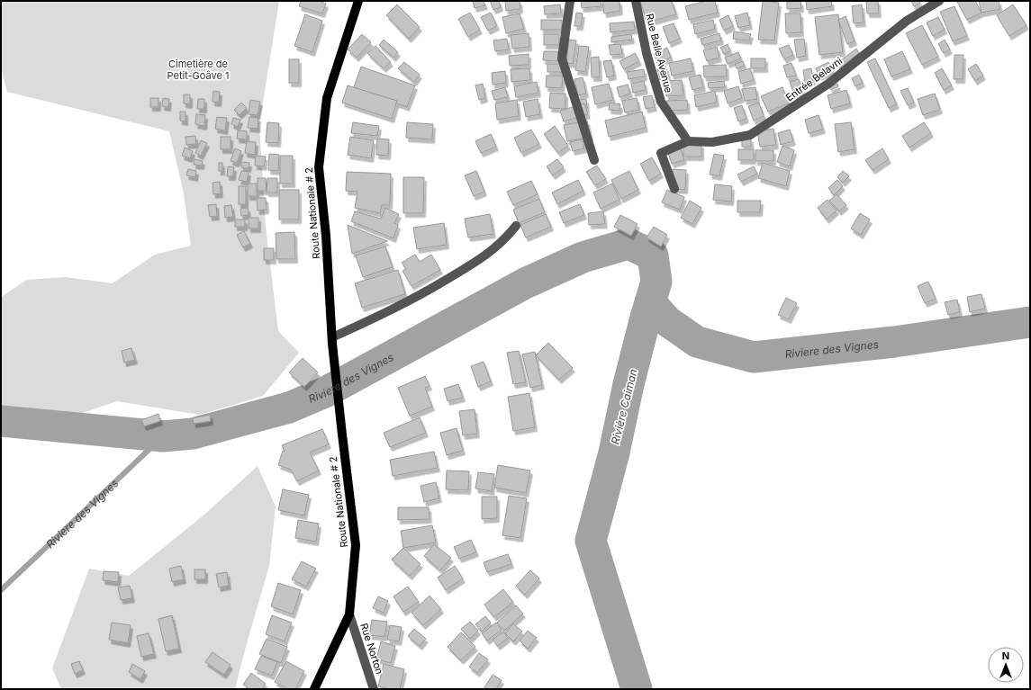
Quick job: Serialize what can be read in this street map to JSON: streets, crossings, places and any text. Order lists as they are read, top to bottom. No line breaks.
{"streets":{"main road":["Route Nationale # 2"],"street":["Rue Belle Avenue","Entrée Belavni","Rue Norton"]},"crossings":[["Rue Belle Avenue","Entrée Belavni"],["Route Nationale # 2","Rue Norton"]],"water":["Riviere des Vignes","Rivière Caiman"],"parks":["Cimetière de Petit-Goâve 1"],"north":"top"}
